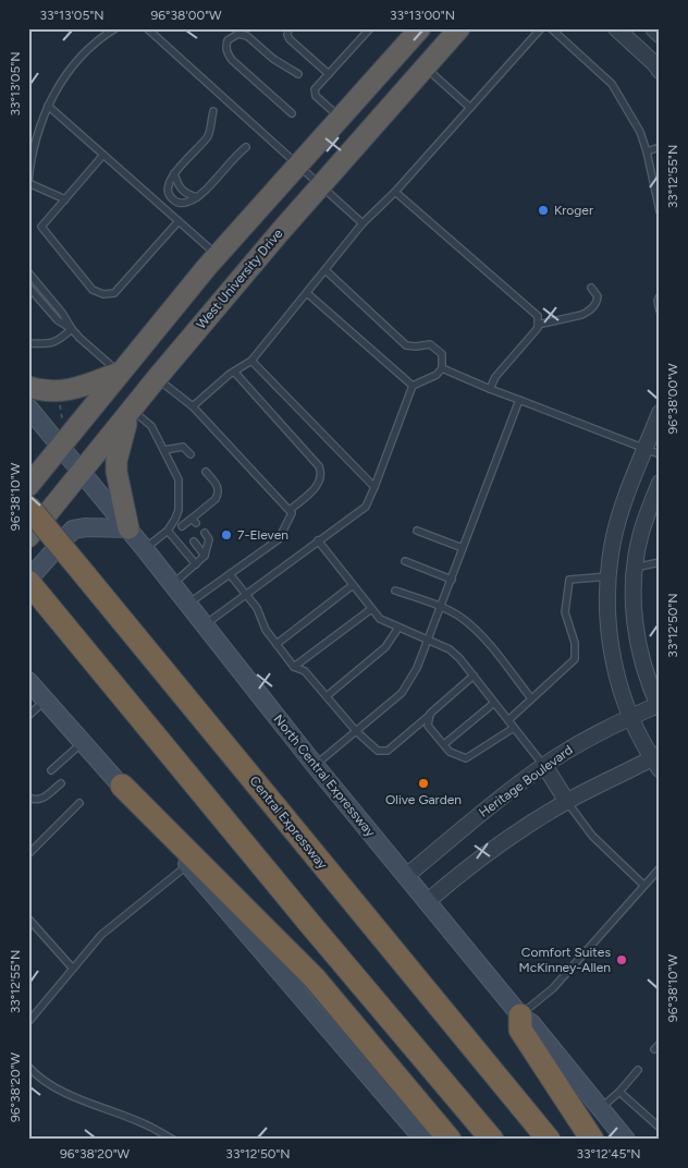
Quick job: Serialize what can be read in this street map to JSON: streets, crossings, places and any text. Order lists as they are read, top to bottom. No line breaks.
{"streets":{"highway":["West University Drive","Central Expressway"],"main road":["North Central Expressway"],"street":["Heritage Boulevard"]},"crossings":[["West University Drive","North Central Expressway"],["North Central Expressway","Heritage Boulevard"]],"places":["Kroger","7-Eleven","Olive Garden","Comfort Suites McKinney-Allen"],"coordinates":["33°13'05\"N","96°38'00\"W","33°13'00\"N","33°12'55\"N","96°38'10\"W","33°12'50\"N","96°38'20\"W","33°12'45\"N"]}
